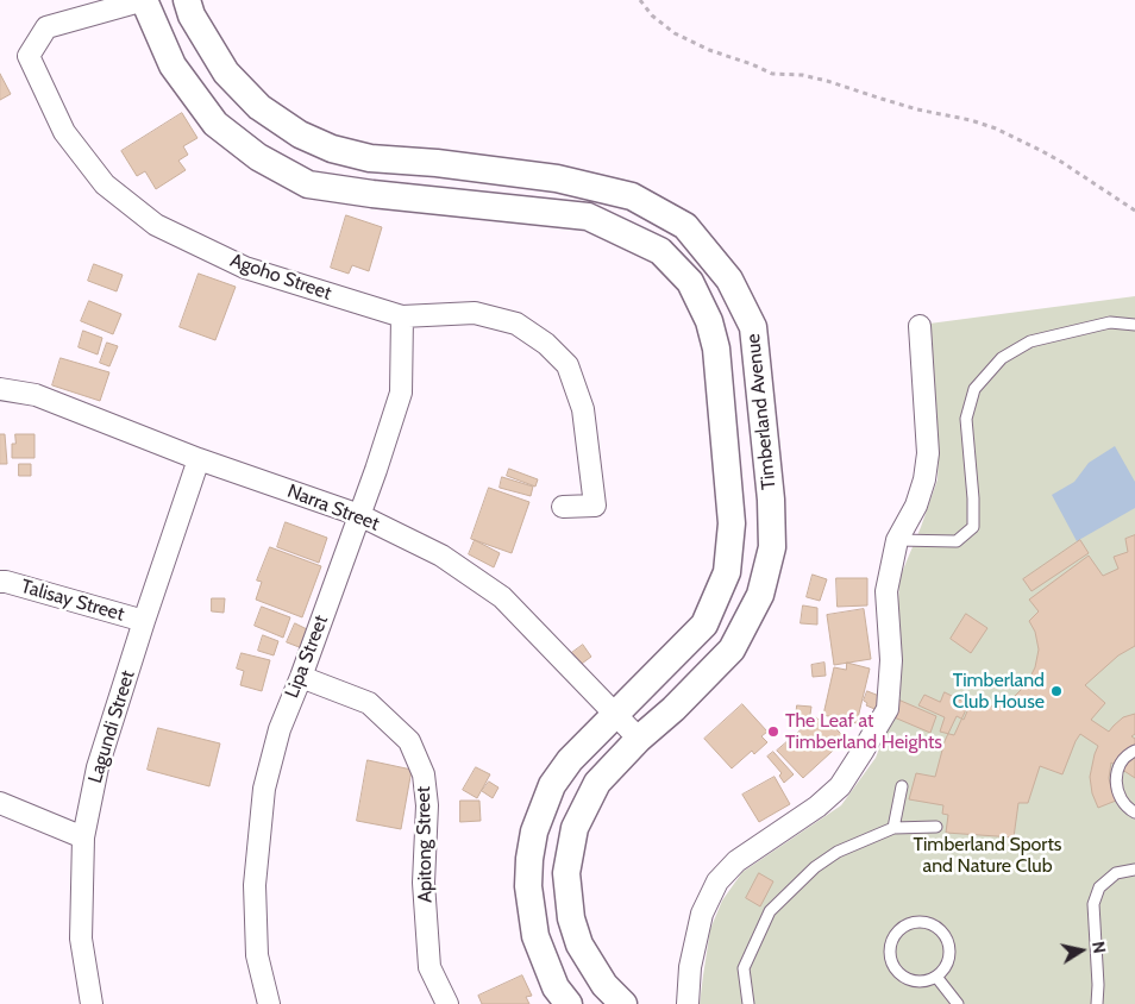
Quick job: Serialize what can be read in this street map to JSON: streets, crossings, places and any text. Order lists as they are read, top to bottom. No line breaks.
{"streets":{"street":["Agoho Street","Timberland Avenue","Narra Street","Talisay Street","Lipa Street","Lagundi Street","Apitong Street"]},"crossings":[["Agoho Street","Timberland Avenue"],["Agoho Street","Lipa Street"],["Timberland Avenue","Narra Street"],["Narra Street","Lipa Street"],["Narra Street","Lagundi Street"],["Talisay Street","Lagundi Street"],["Lipa Street","Apitong Street"]],"parks":["Timberland Sports and Nature Club"],"places":["Timberland Club House","The Leaf at Timberland Heights"],"north":"right"}
